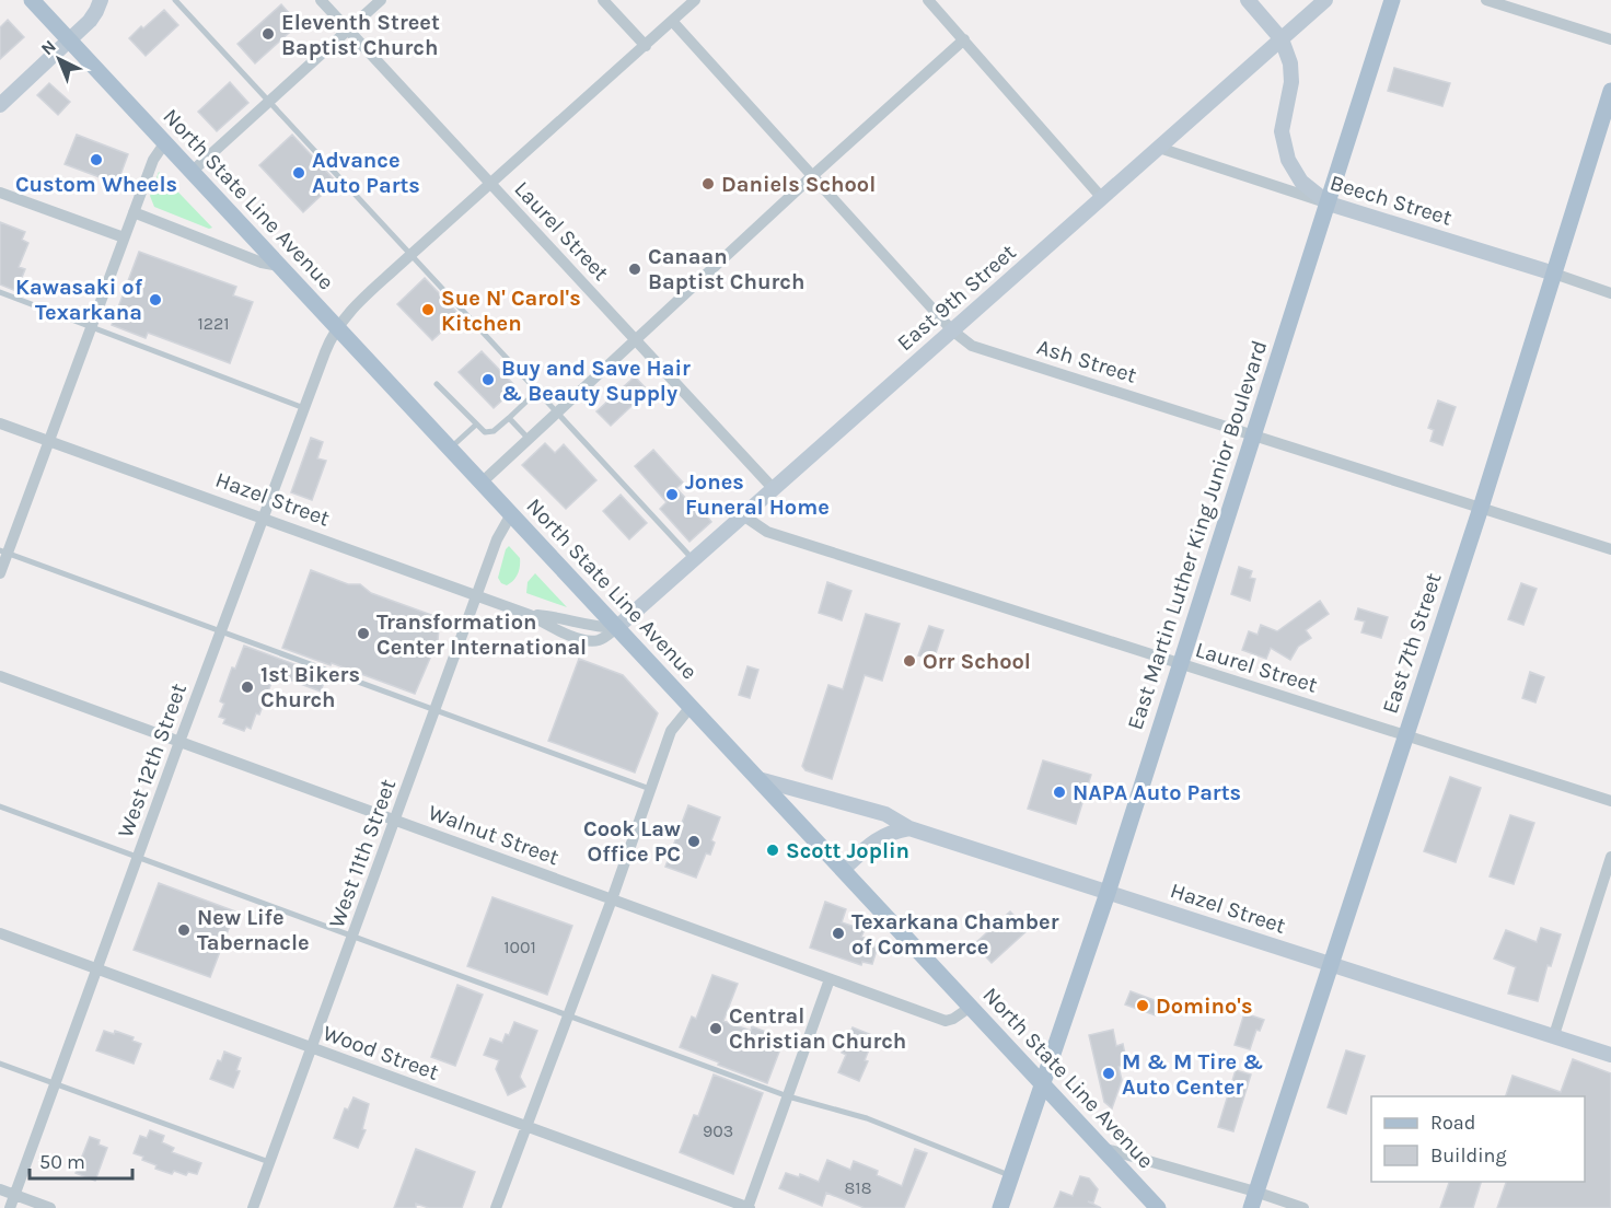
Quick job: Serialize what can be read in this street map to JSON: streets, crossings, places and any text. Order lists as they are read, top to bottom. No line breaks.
{"streets":{"main road":["North State Line Avenue","East Martin Luther King Junior Boulevard","East 7th Street"],"street":["Beech Street","Laurel Street","East 9th Street","Ash Street","Hazel Street","West 12th Street","Walnut Street","West 11th Street","Wood Street"]},"crossings":[["North State Line Avenue","East 9th Street"],["North State Line Avenue","Hazel Street"],["North State Line Avenue","East Martin Luther King Junior Boulevard"],["North State Line Avenue","West 12th Street"],["North State Line Avenue","Walnut Street"],["North State Line Avenue","West 11th Street"],["Beech Street","East 9th Street"],["Beech Street","East Martin Luther King Junior Boulevard"],["Beech Street","East 7th Street"],["Laurel Street","East 9th Street"],["Laurel Street","East Martin Luther King Junior Boulevard"],["Laurel Street","East 7th Street"],["Laurel Street","West 12th Street"],["East 9th Street","Ash Street"],["East 9th Street","Hazel Street"],["Ash Street","East Martin Luther King Junior Boulevard"],["Ash Street","East 7th Street"],["Ash Street","West 12th Street"],["Hazel Street","East Martin Luther King Junior Boulevard"],["Hazel Street","East 7th Street"],["Hazel Street","West 12th Street"],["Hazel Street","West 11th Street"],["West 12th Street","Walnut Street"],["West 12th Street","Wood Street"],["Walnut Street","West 11th Street"],["West 11th Street","Wood Street"]],"places":["Eleventh Street Baptist Church","Custom Wheels","Advance Auto Parts","Daniels School","Canaan Baptist Church","Kawasaki of Texarkana","Sue N' Carol's Kitchen","Buy and Save Hair & Beauty Supply","Jones Funeral Home","Transformation Center International","Orr School","1st Bikers Church","NAPA Auto Parts","Cook Law Office PC","Scott Joplin","New Life Tabernacle","Texarkana Chamber of Commerce","Domino's","Central Christian Church","M & M Tire & Auto Center"],"house_numbers":["1221","1001","903","818"],"legend":["Road","Building"],"scale_bar":"50 m","north":"top left"}
